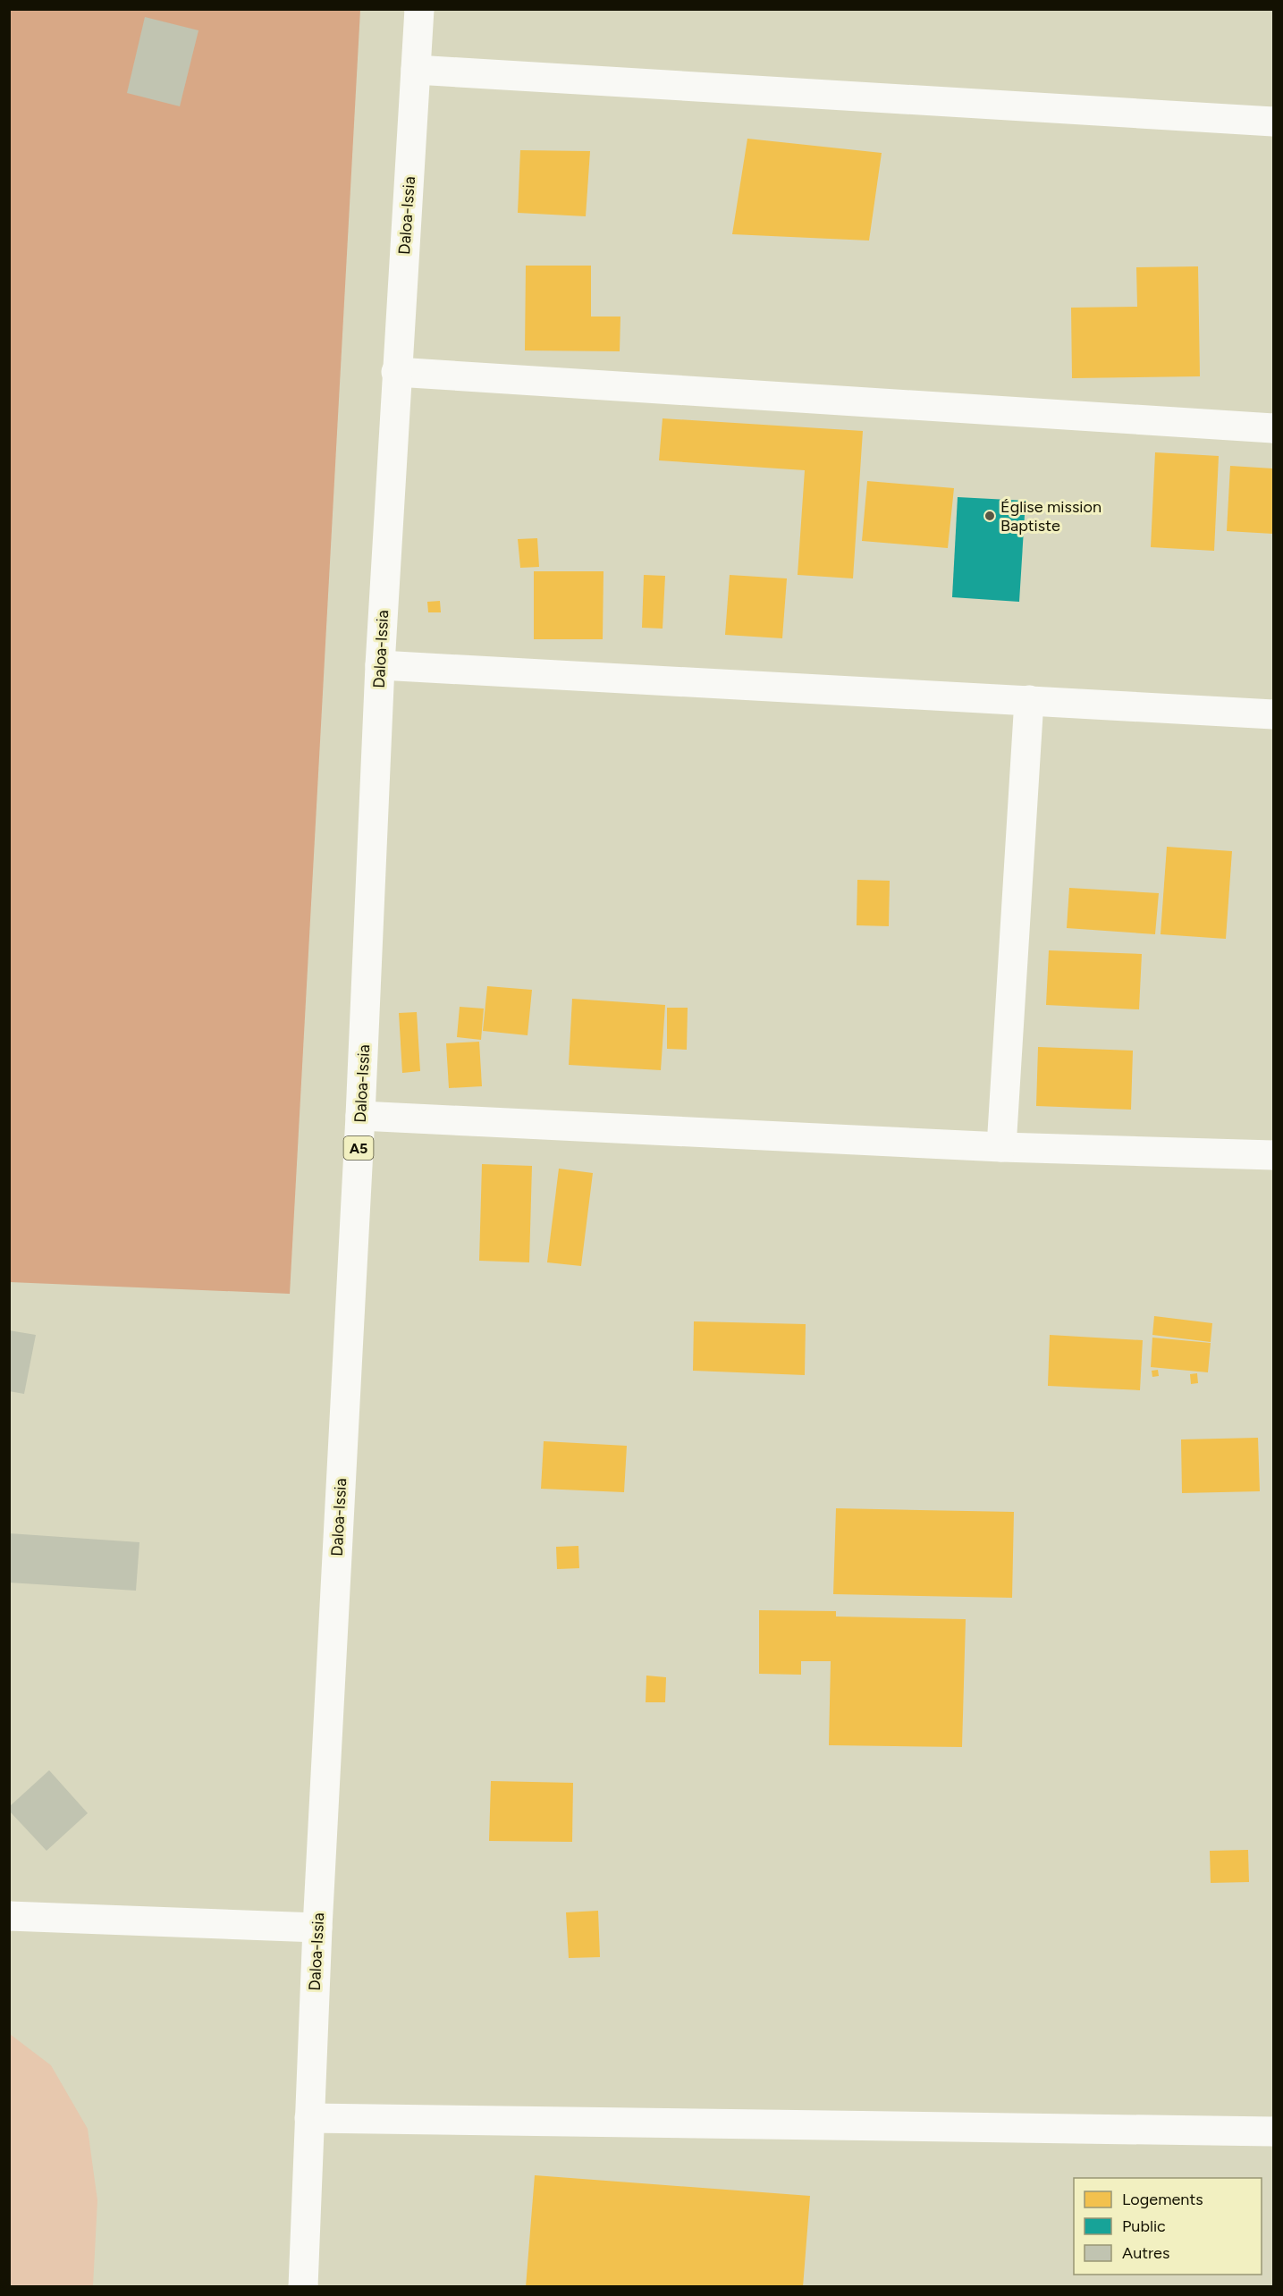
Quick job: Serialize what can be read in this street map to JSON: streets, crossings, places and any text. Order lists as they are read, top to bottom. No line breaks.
{"streets":{"street":["Daloa-Issia","A5"]},"places":["Église mission Baptiste"],"legend":["Logements","Public","Autres"]}
